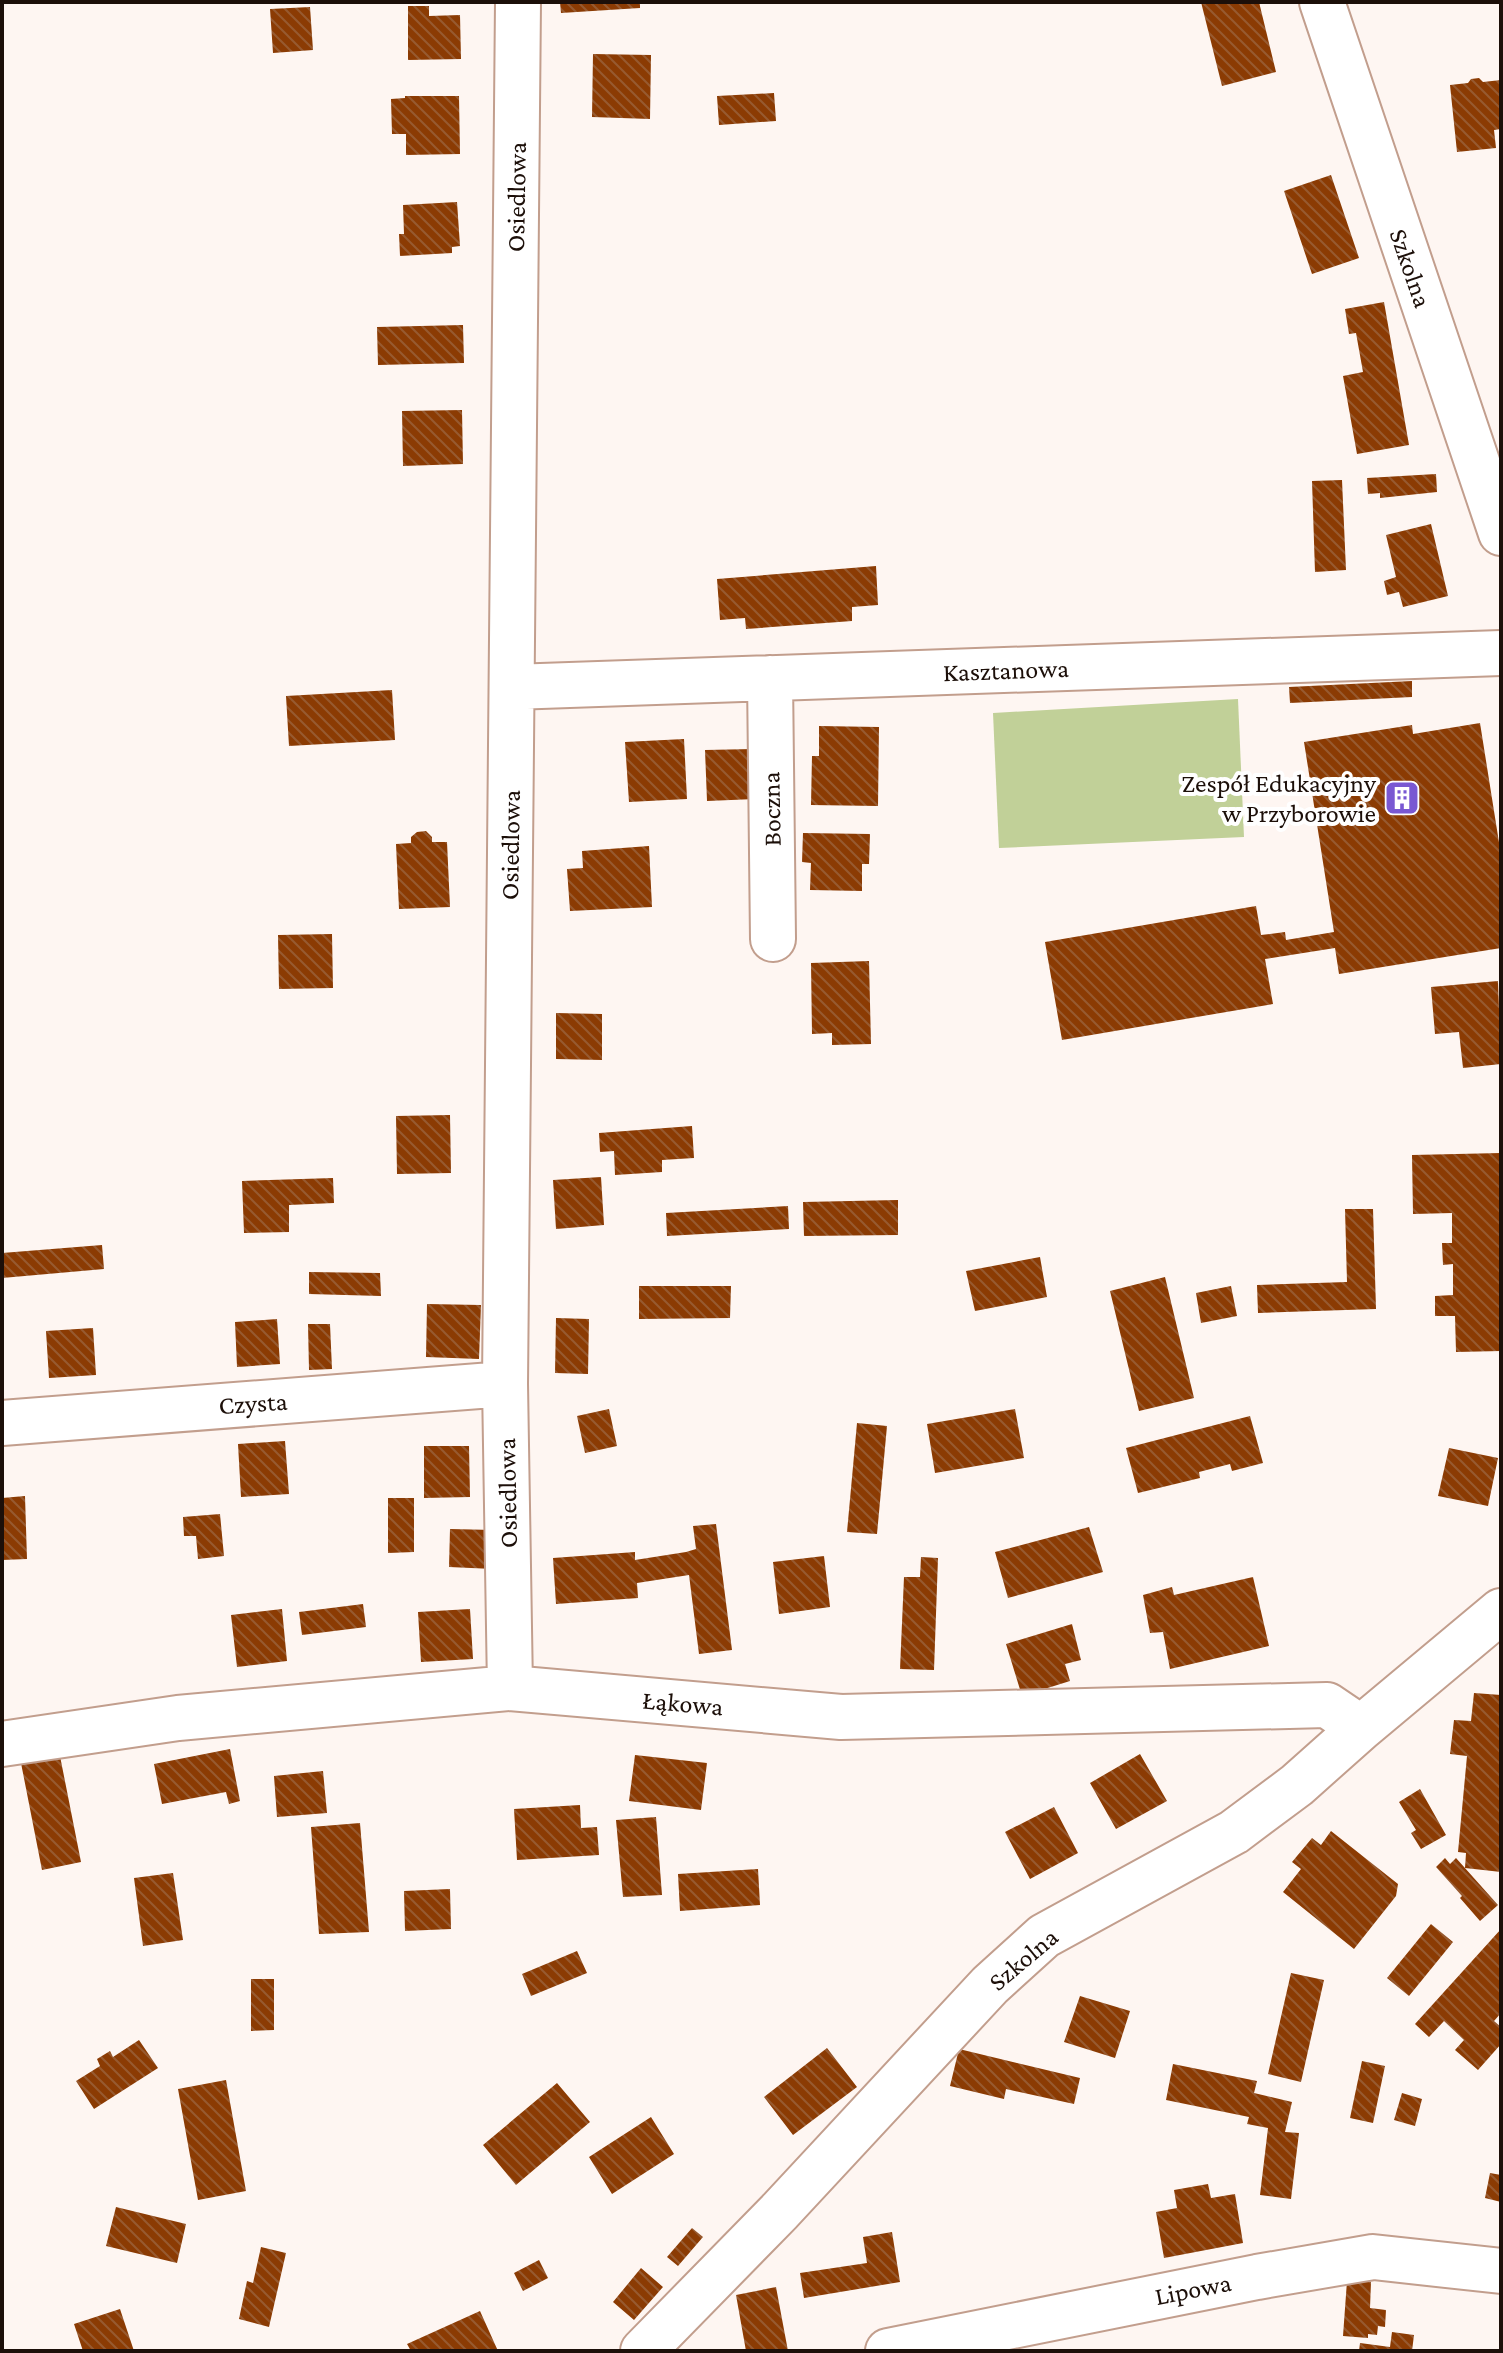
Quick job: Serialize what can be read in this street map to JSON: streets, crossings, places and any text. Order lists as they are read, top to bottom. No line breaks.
{"streets":{"street":["Osiedlowa","Szkolna","Kasztanowa","Boczna","Czysta","Łąkowa","Lipowa"]},"crossings":[["Osiedlowa","Kasztanowa"],["Osiedlowa","Czysta"],["Osiedlowa","Łąkowa"],["Szkolna","Łąkowa"],["Kasztanowa","Boczna"]],"places":{"building":["Zespół Edukacyjny w Przyborowie"]}}
